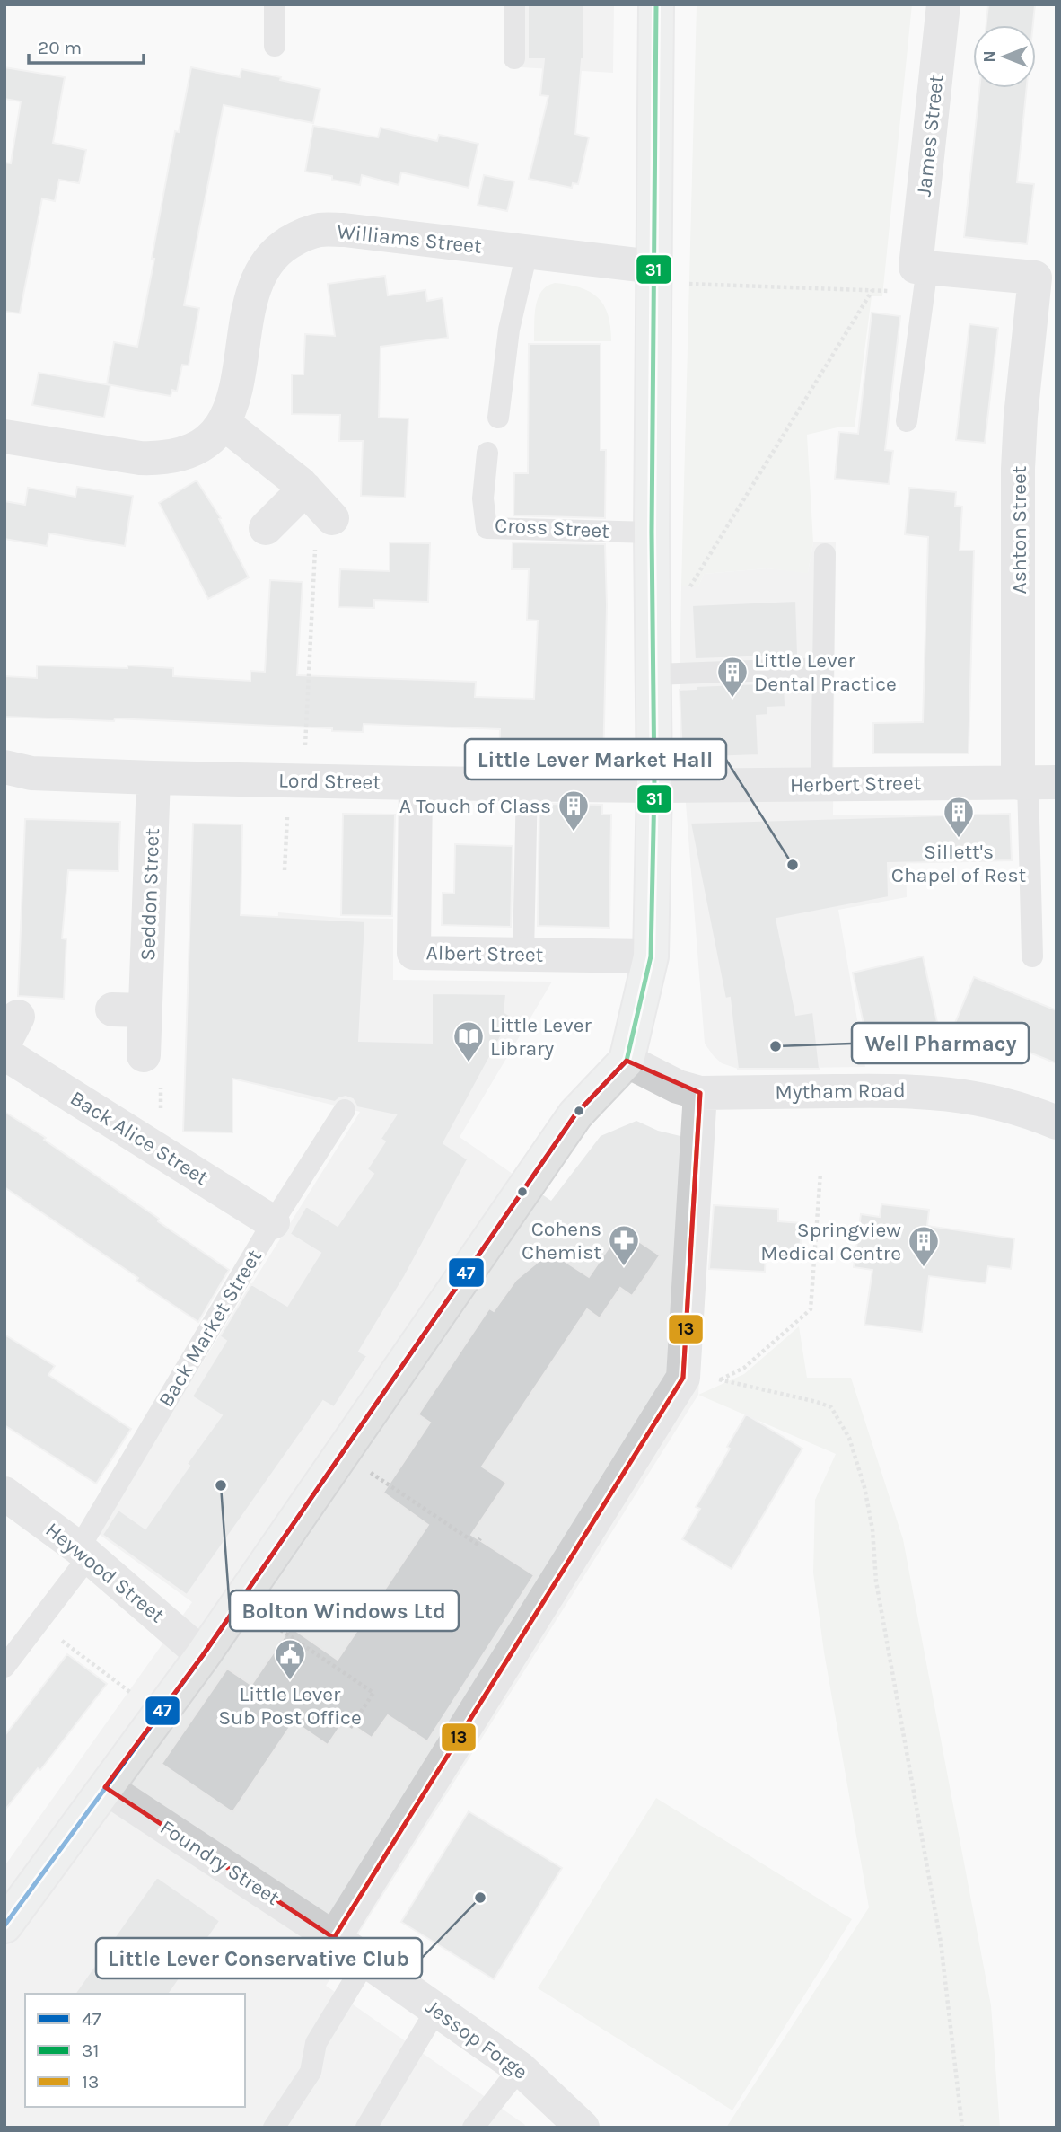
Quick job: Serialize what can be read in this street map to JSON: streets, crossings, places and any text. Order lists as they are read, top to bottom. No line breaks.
{"streets":{"street":["James Street","Williams Street","Ashton Street","Lord Street","Herbert Street","Seddon Street","Albert Street","Mytham Road","Back Alice Street","Heywood Street","Foundry Street","Jessop Forge"],"lane":["Cross Street","Back Market Street"]},"crossings":[["Ashton Street","Herbert Street"],["Lord Street","Herbert Street"],["Lord Street","Seddon Street"],["Lord Street","Albert Street"],["Back Alice Street","Back Market Street"],["Back Market Street","Heywood Street"],["Foundry Street","Jessop Forge"]],"places":{"building":["Little Lever Dental Practice","A Touch of Class","Sillett's Chapel of Rest","Springview Medical Centre"],"other":["Little Lever Market Hall","Well Pharmacy","Bolton Windows Ltd","Little Lever Conservative Club"],"library":["Little Lever Library"],"pharmacy":["Cohens Chemist"],"public building":["Little Lever Sub Post Office"]},"lines":["transit line 31","transit line 47","transit line 13"],"legend":["47","31","13"],"scale_bar":"20 m","north":"left"}
